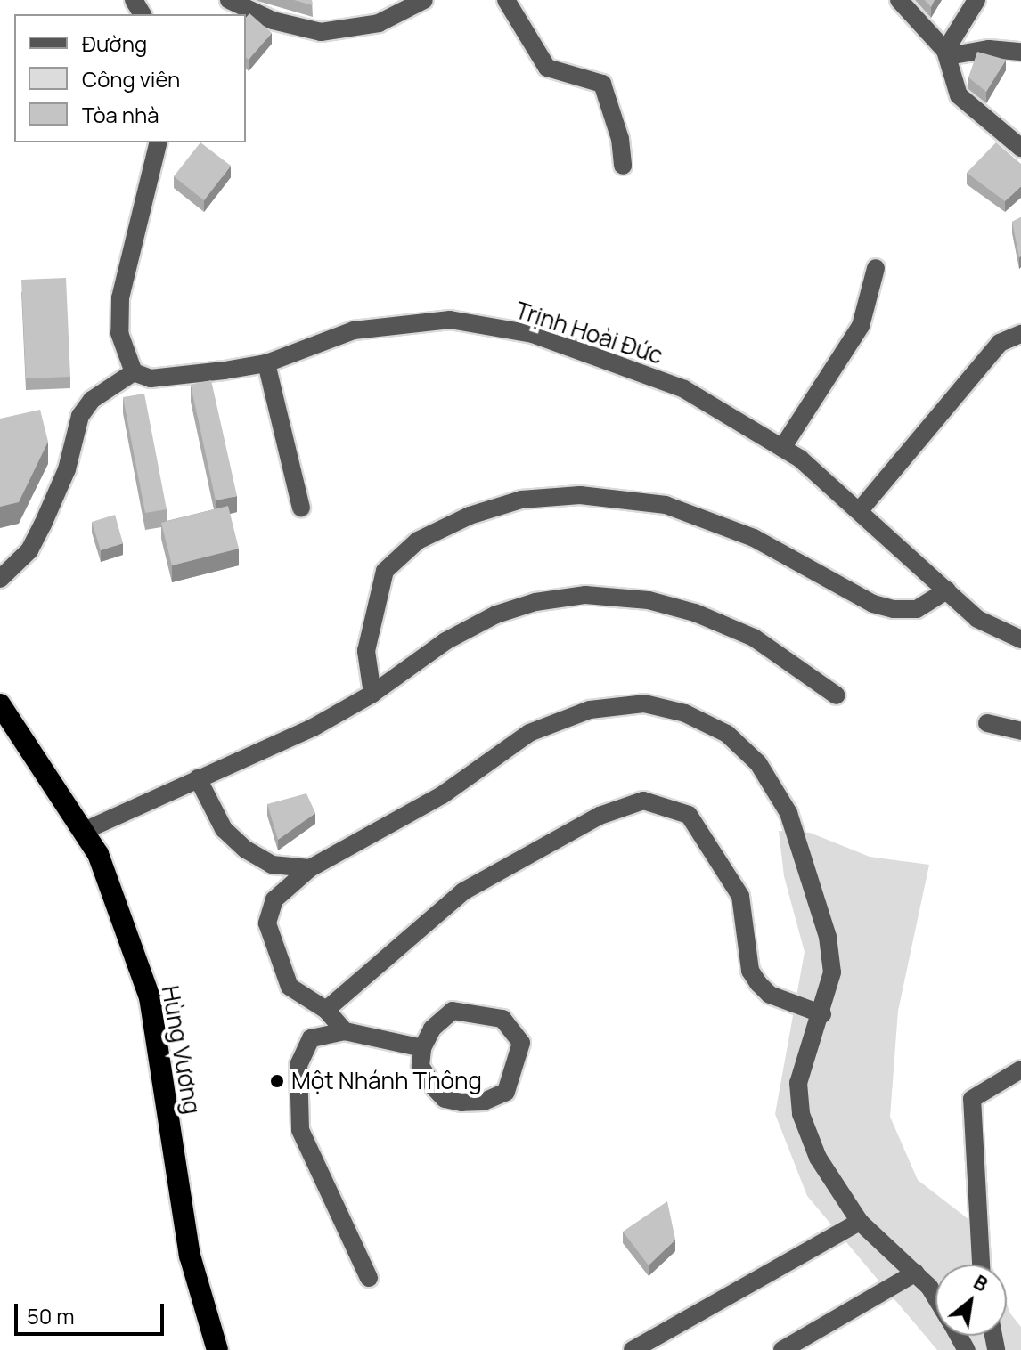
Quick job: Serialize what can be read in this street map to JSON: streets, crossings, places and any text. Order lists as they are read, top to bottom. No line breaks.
{"streets":{"highway":["Hùng Vương"],"street":["Trịnh Hoài Đức"]},"places":["Một Nhánh Thông"],"legend":["Đường","Công viên","Tòa nhà"],"scale_bar":"50 m","north":"top right"}
